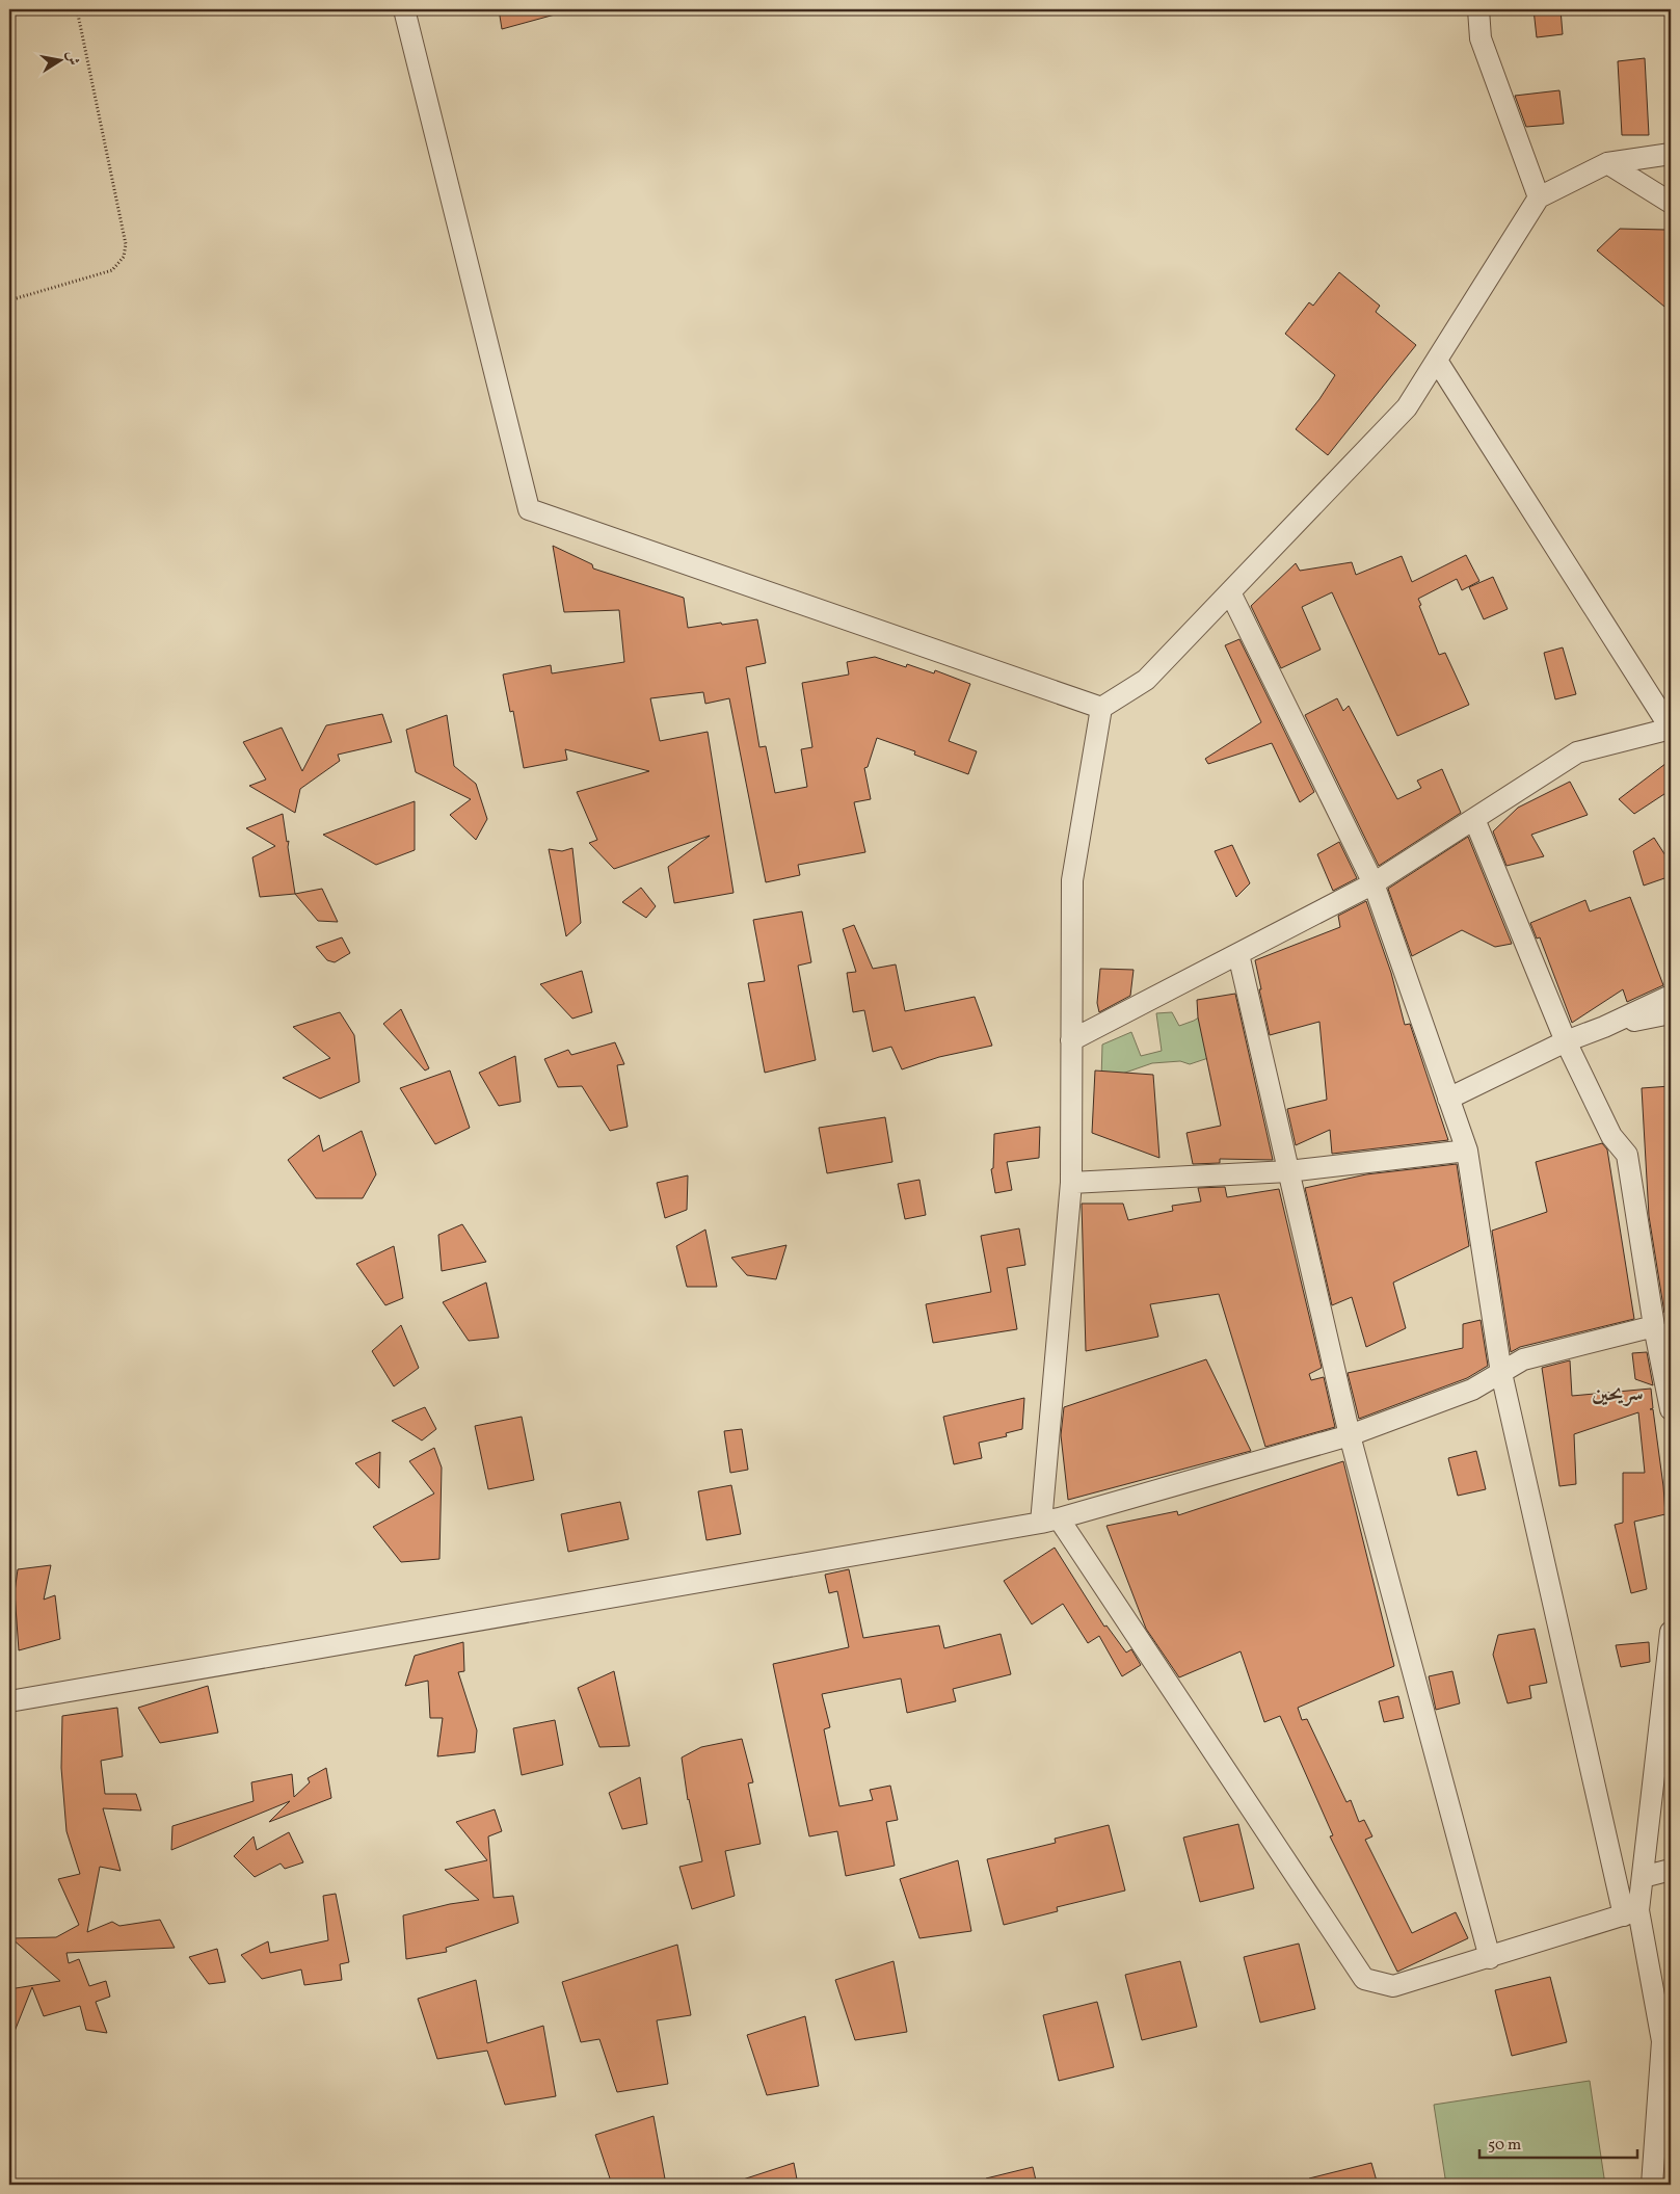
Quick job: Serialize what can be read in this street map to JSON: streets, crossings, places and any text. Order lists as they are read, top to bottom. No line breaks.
{"districts":["سريحين"],"scale_bar":"50 m","north":"right"}
